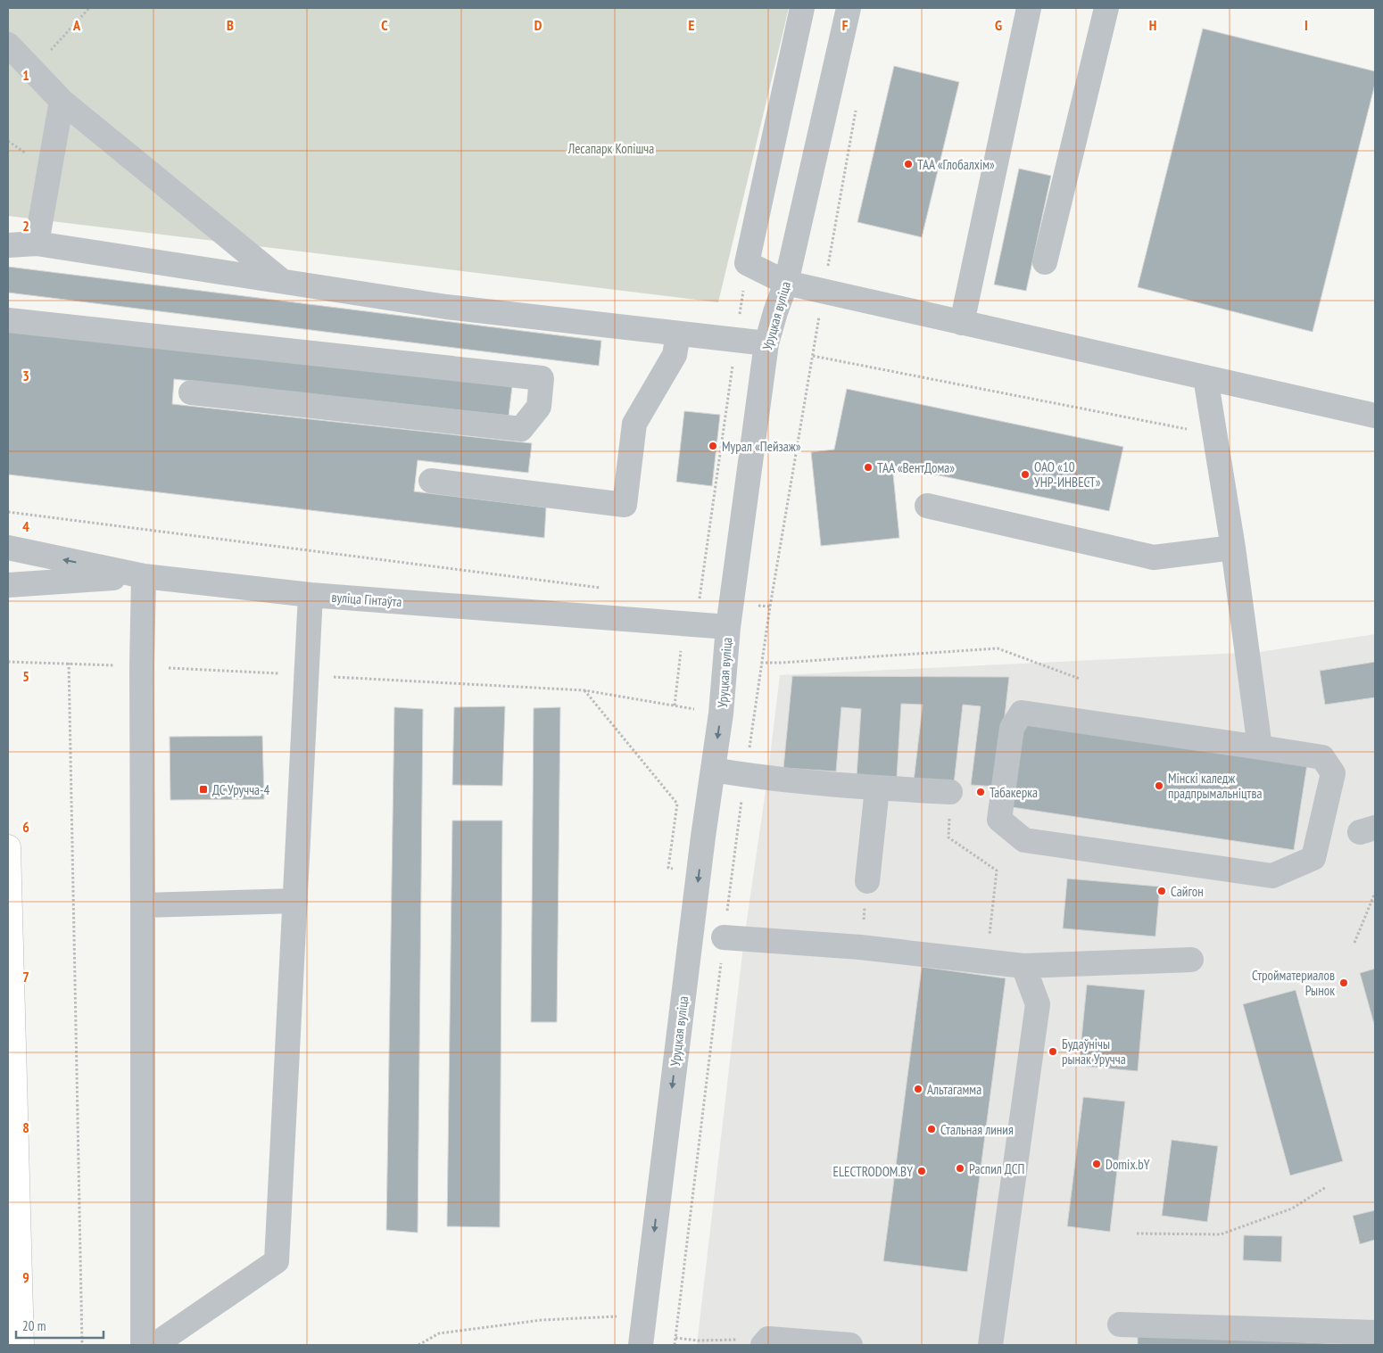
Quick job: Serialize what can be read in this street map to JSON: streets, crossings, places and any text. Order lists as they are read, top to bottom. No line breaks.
{"streets":{"street":["Уруцкая вуліца","вуліца Гінтаўта"]},"crossings":[["Уруцкая вуліца","вуліца Гінтаўта"]],"one_way":["Уруцкая вуліца"],"parks":["Лесапарк Копішча"],"places":{"other":["ТАА «Глобалхім»","Мурал «Пейзаж»","ТАА «ВентДома»","ОАО «10 УНР-ИНВЕСТ»","Мінскі каледж прадпрымальніцтва","Табакерка","Сайгон","Стройматериалов Рынок","Будаўнічы рынак Уручча","Альтагамма","Стальная линия","Domix.bY","Распил ДСП","ELECTRODOM.BY"],"transit":["ДС Уручча-4"]},"scale_bar":"20 m","grid":{"columns":["A","B","C","D","E","F","G","H","I"],"rows":["1","2","3","4","5","6","7","8","9"]}}
